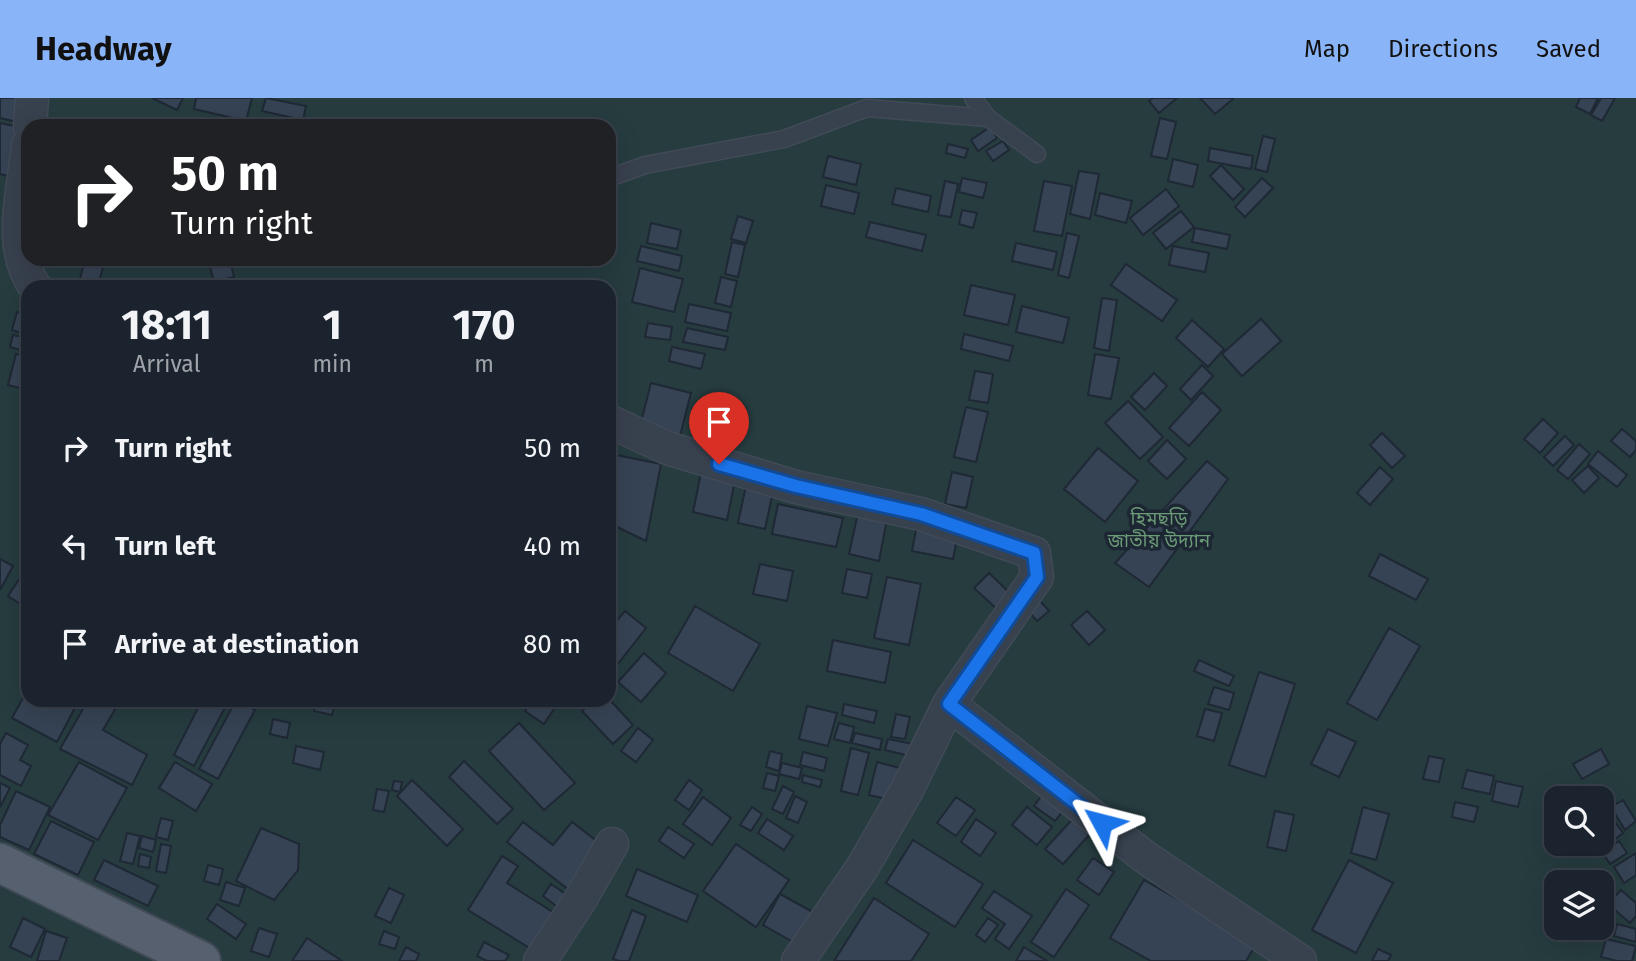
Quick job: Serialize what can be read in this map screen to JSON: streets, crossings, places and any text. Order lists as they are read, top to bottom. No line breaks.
{"parks":["হিমছড়ি জাতীয় উদ্যান"],"page":{"header":"Headway","nav":["Map","Directions","Saved"],"turn":["50 m","Turn right"],"eta":["18:11","Arrival","1","min","170","m"],"list":[{"name":"Turn right","value":"50 m"},{"name":"Turn left","value":"40 m"},{"name":"Arrive at destination","value":"80 m"}]}}
